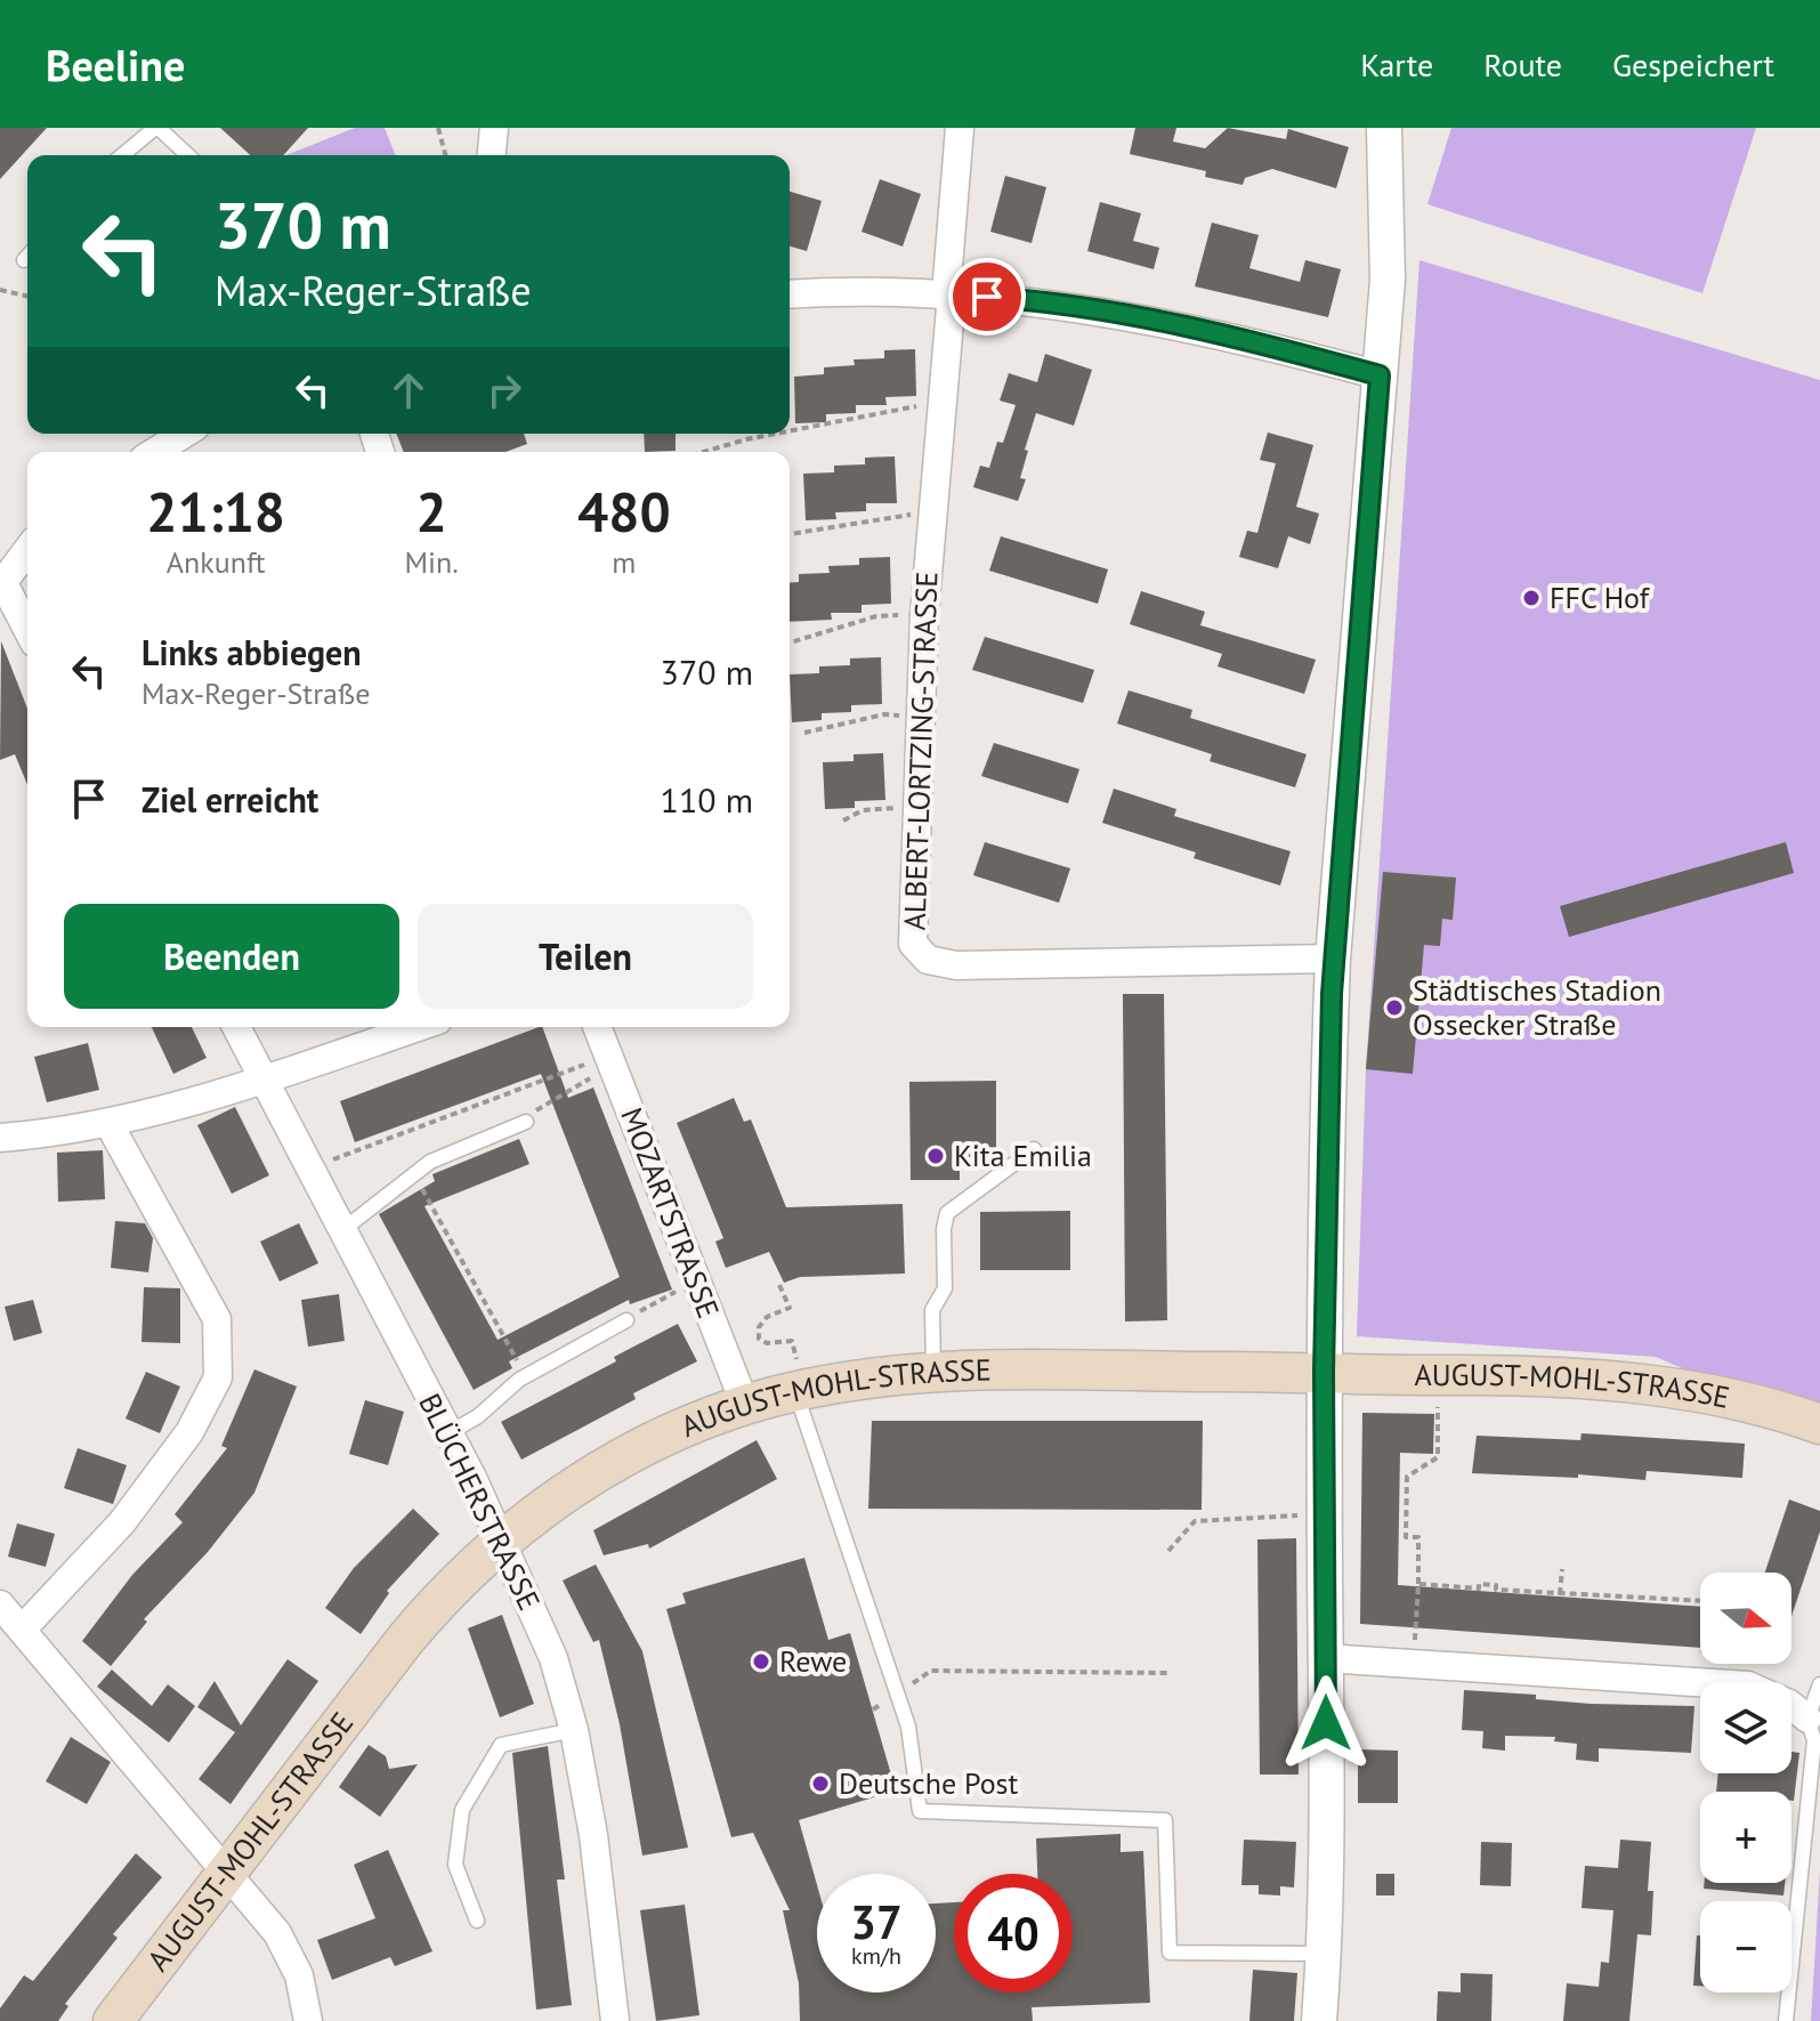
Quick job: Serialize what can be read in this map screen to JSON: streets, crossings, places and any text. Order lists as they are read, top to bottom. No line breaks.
{"streets":{"main road":["AUGUST-MOHL-STRASSE"],"street":["ALBERT-LORTZING-STRASSE","MOZARTSTRASSE","BLÜCHERSTRASSE"]},"crossings":[["MOZARTSTRASSE","AUGUST-MOHL-STRASSE"],["AUGUST-MOHL-STRASSE","BLÜCHERSTRASSE"]],"places":["FFC Hof","Städtisches Stadion Ossecker Straße","Kita Emilia","Rewe","Deutsche Post"],"north":"right","page":{"header":"Beeline","nav":["Karte","Route","Gespeichert"],"turn":["370 m","Max-Reger-Straße"],"eta":["21:18","Ankunft","2","Min.","480","m"],"list":[{"name":"Links abbiegen","note":"Max-Reger-Straße","value":"370 m"},{"name":"Ziel erreicht","value":"110 m"}],"buttons":["Beenden","Teilen"],"map_buttons":["+","−"],"speed":"37 km/h","limit":"40"}}
